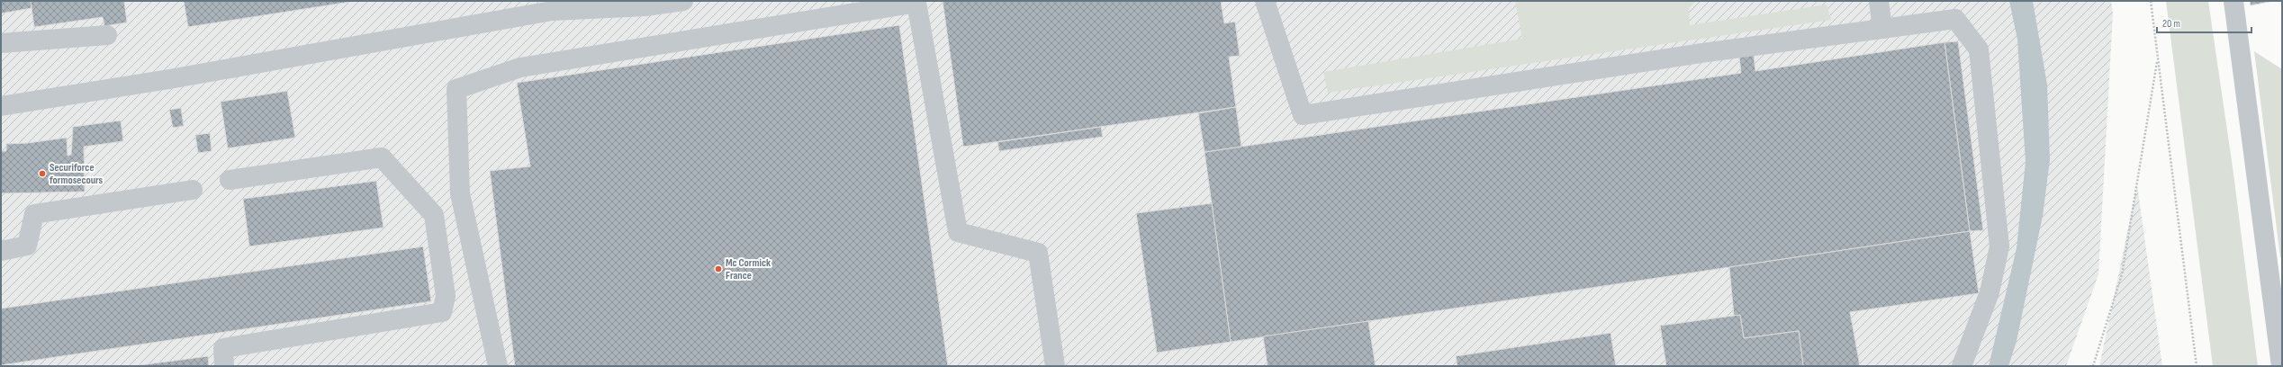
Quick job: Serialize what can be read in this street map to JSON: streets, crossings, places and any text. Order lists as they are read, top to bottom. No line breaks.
{"places":["Securiforce formosecours","Mc Cormick France"],"scale_bar":"20 m"}
